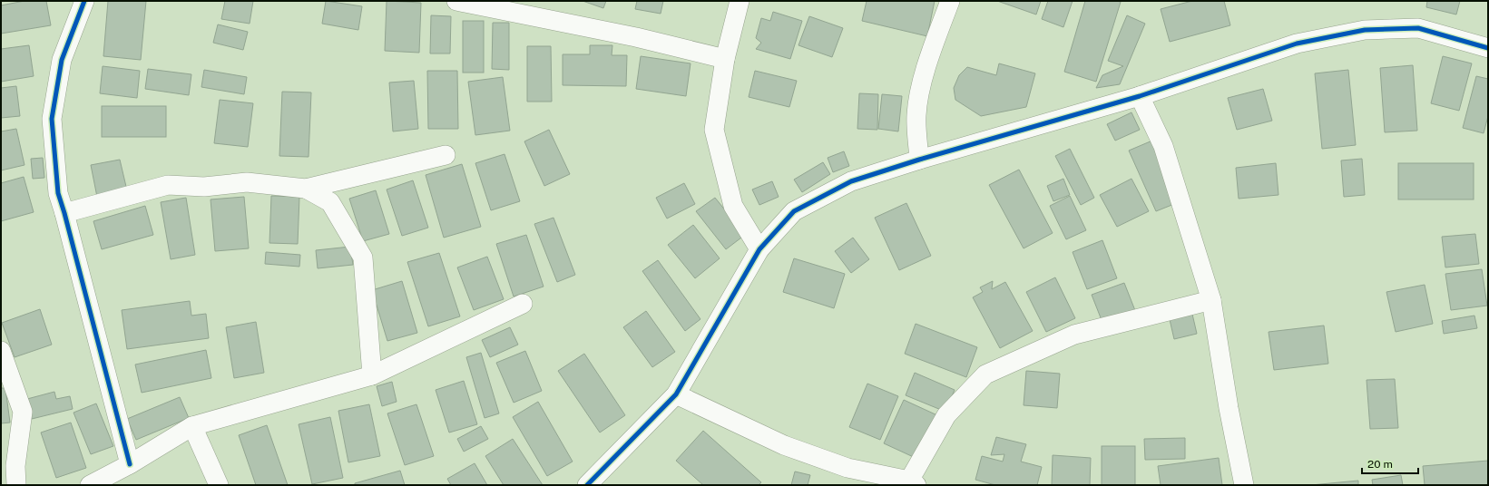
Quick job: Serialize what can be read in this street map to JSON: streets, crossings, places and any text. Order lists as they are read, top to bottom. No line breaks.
{"scale_bar":"20 m"}
